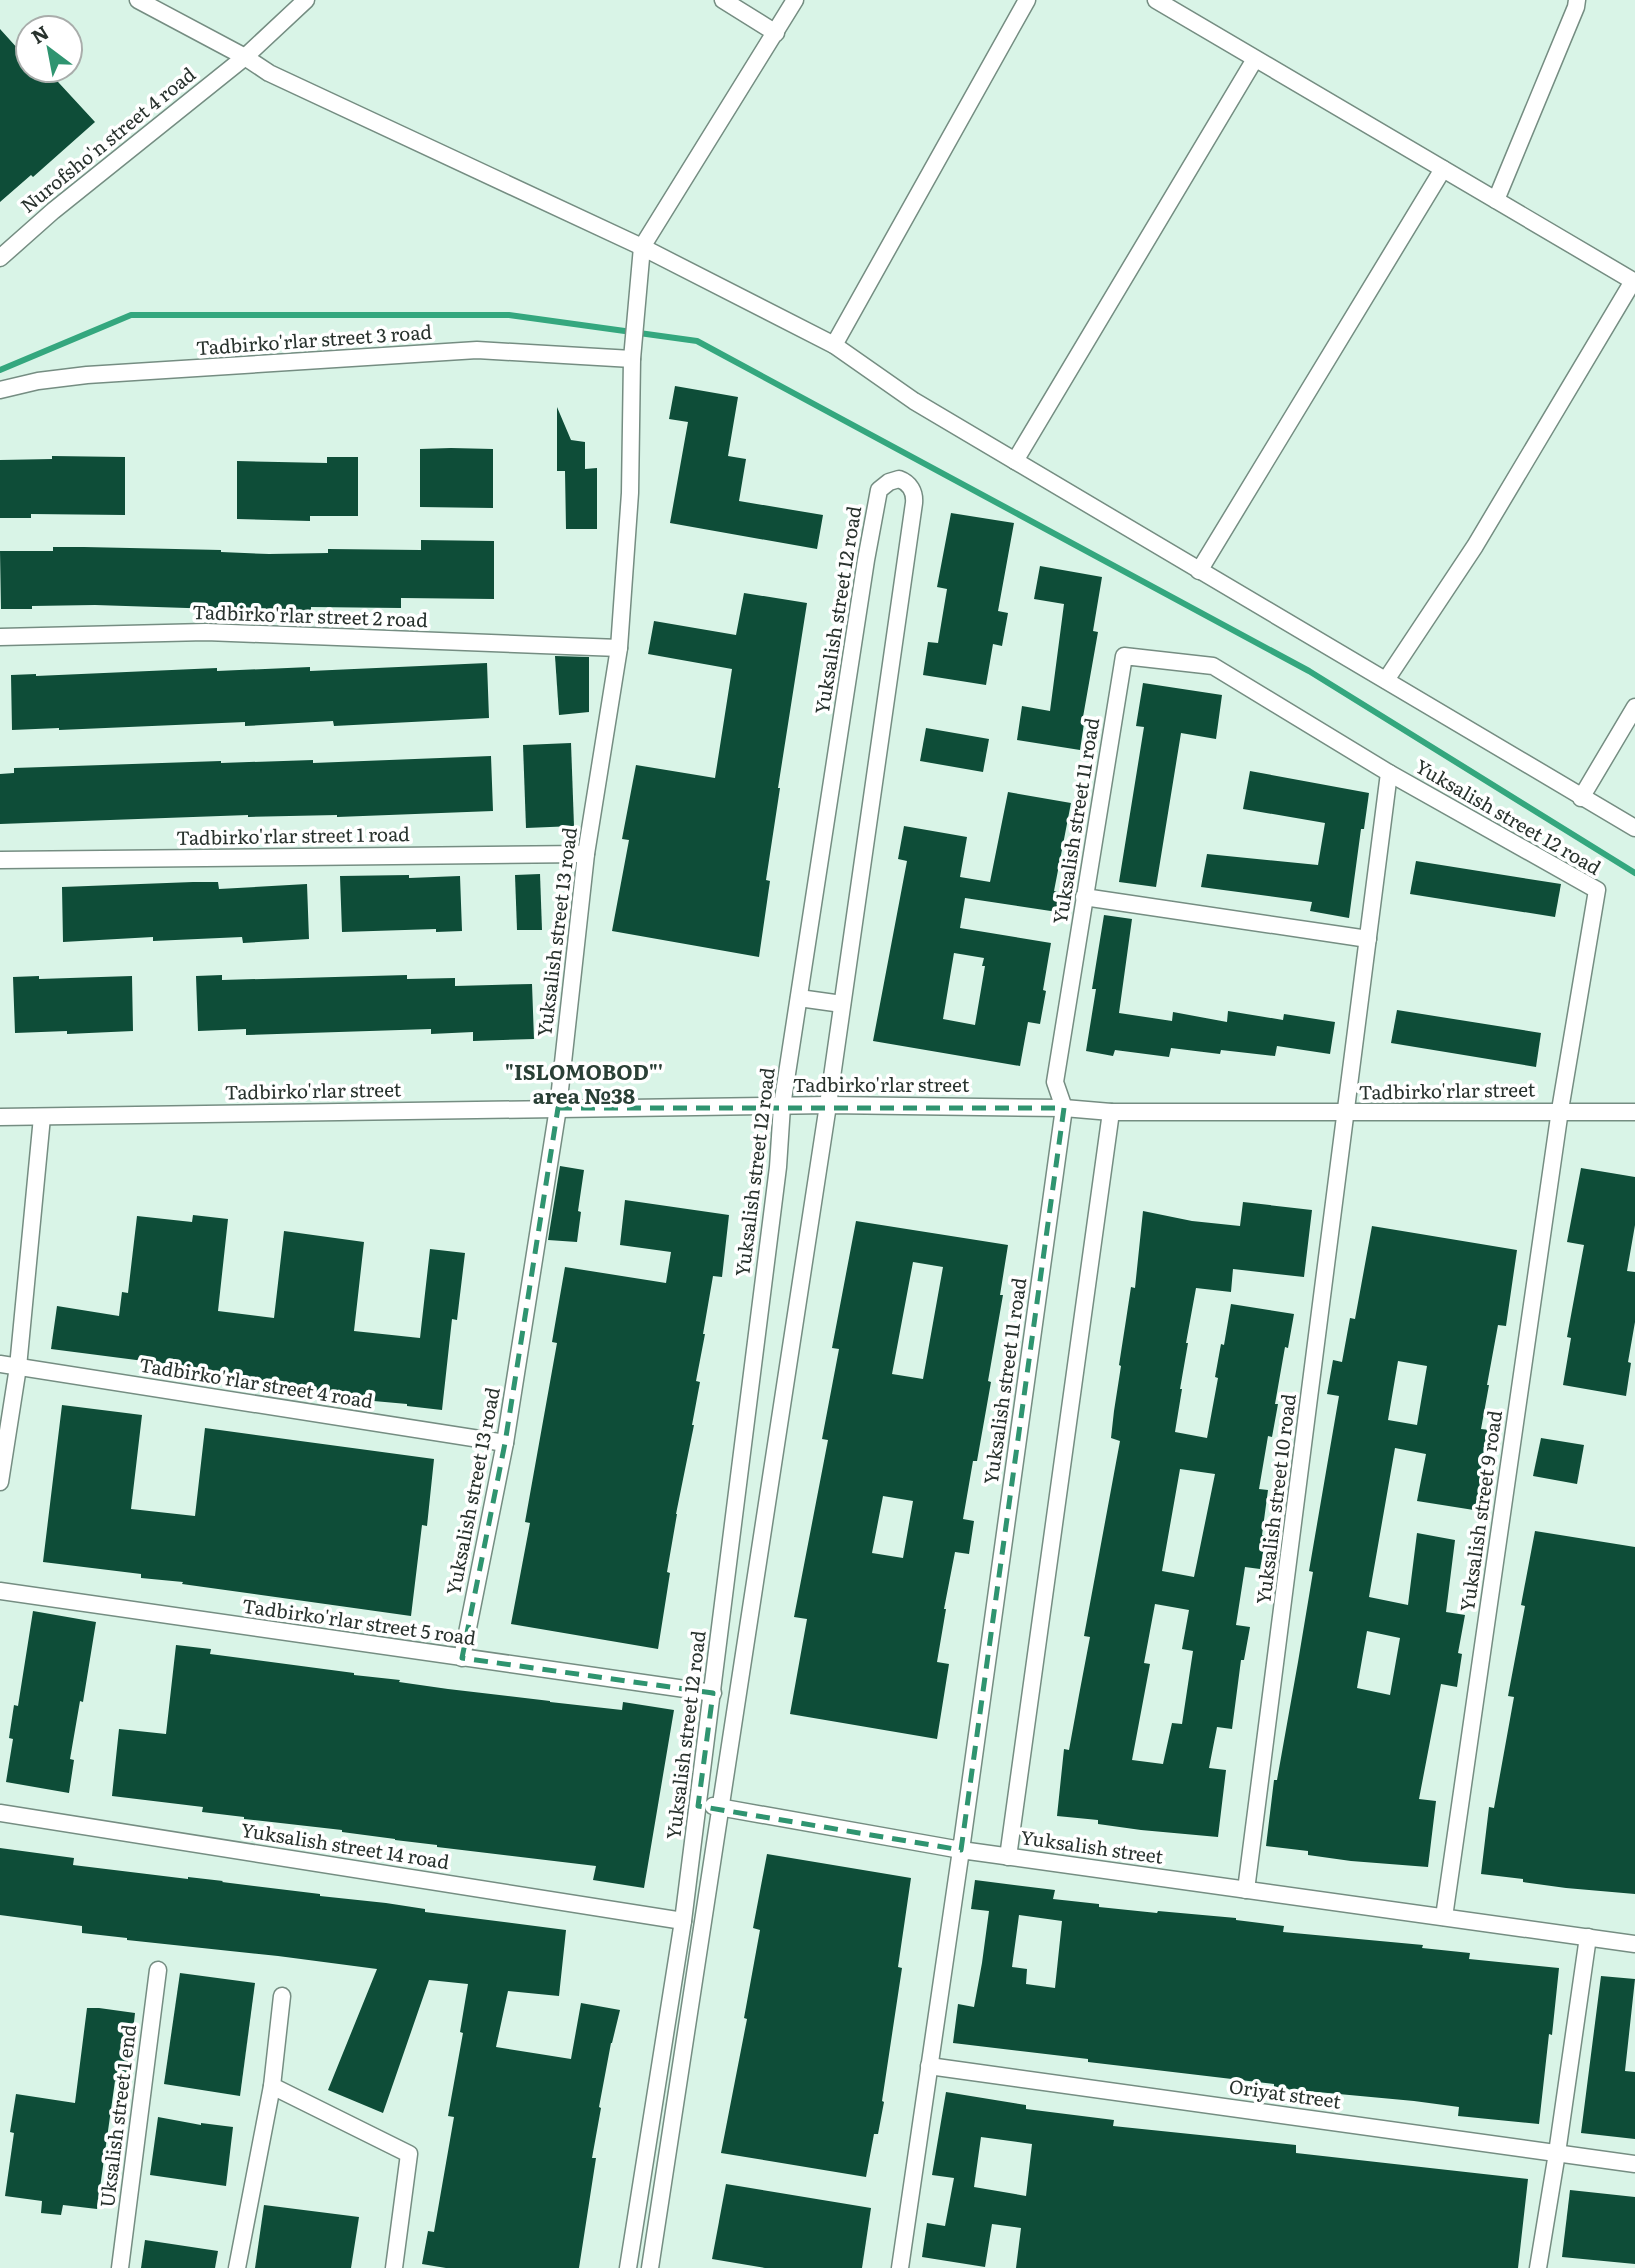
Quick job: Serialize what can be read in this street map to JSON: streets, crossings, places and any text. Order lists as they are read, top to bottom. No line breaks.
{"streets":{"street":["Nurofsho'n street 4 road","Tadbirko'rlar street 3 road","Yuksalish street 12 road","Tadbirko'rlar street 2 road","Yuksalish street 11 road","Tadbirko'rlar street 1 road","Yuksalish street 13 road","Tadbirko'rlar street","Tadbirko'rlar street 4 road","Yuksalish street 10 road","Yuksalish street 9 road","Tadbirko'rlar street 5 road","Yuksalish street 14 road","Yuksalish street","Oriyat street","Uksalish street 1 end"]},"crossings":[["Tadbirko'rlar street 3 road","Yuksalish street 13 road"],["Yuksalish street 12 road","Yuksalish street 11 road"],["Yuksalish street 12 road","Tadbirko'rlar street"],["Yuksalish street 12 road","Yuksalish street 10 road"],["Yuksalish street 12 road","Yuksalish street 9 road"],["Yuksalish street 12 road","Tadbirko'rlar street 5 road"],["Yuksalish street 12 road","Yuksalish street 14 road"],["Tadbirko'rlar street 2 road","Yuksalish street 13 road"],["Yuksalish street 11 road","Tadbirko'rlar street"],["Yuksalish street 11 road","Yuksalish street"],["Tadbirko'rlar street 1 road","Yuksalish street 13 road"],["Yuksalish street 13 road","Tadbirko'rlar street"],["Yuksalish street 13 road","Tadbirko'rlar street 4 road"],["Yuksalish street 13 road","Tadbirko'rlar street 5 road"],["Tadbirko'rlar street","Yuksalish street 10 road"],["Tadbirko'rlar street","Yuksalish street 9 road"],["Yuksalish street 10 road","Yuksalish street"],["Yuksalish street 9 road","Yuksalish street"]],"districts":["\"ISLOMOBOD\"' area №38"],"north":"top left"}
